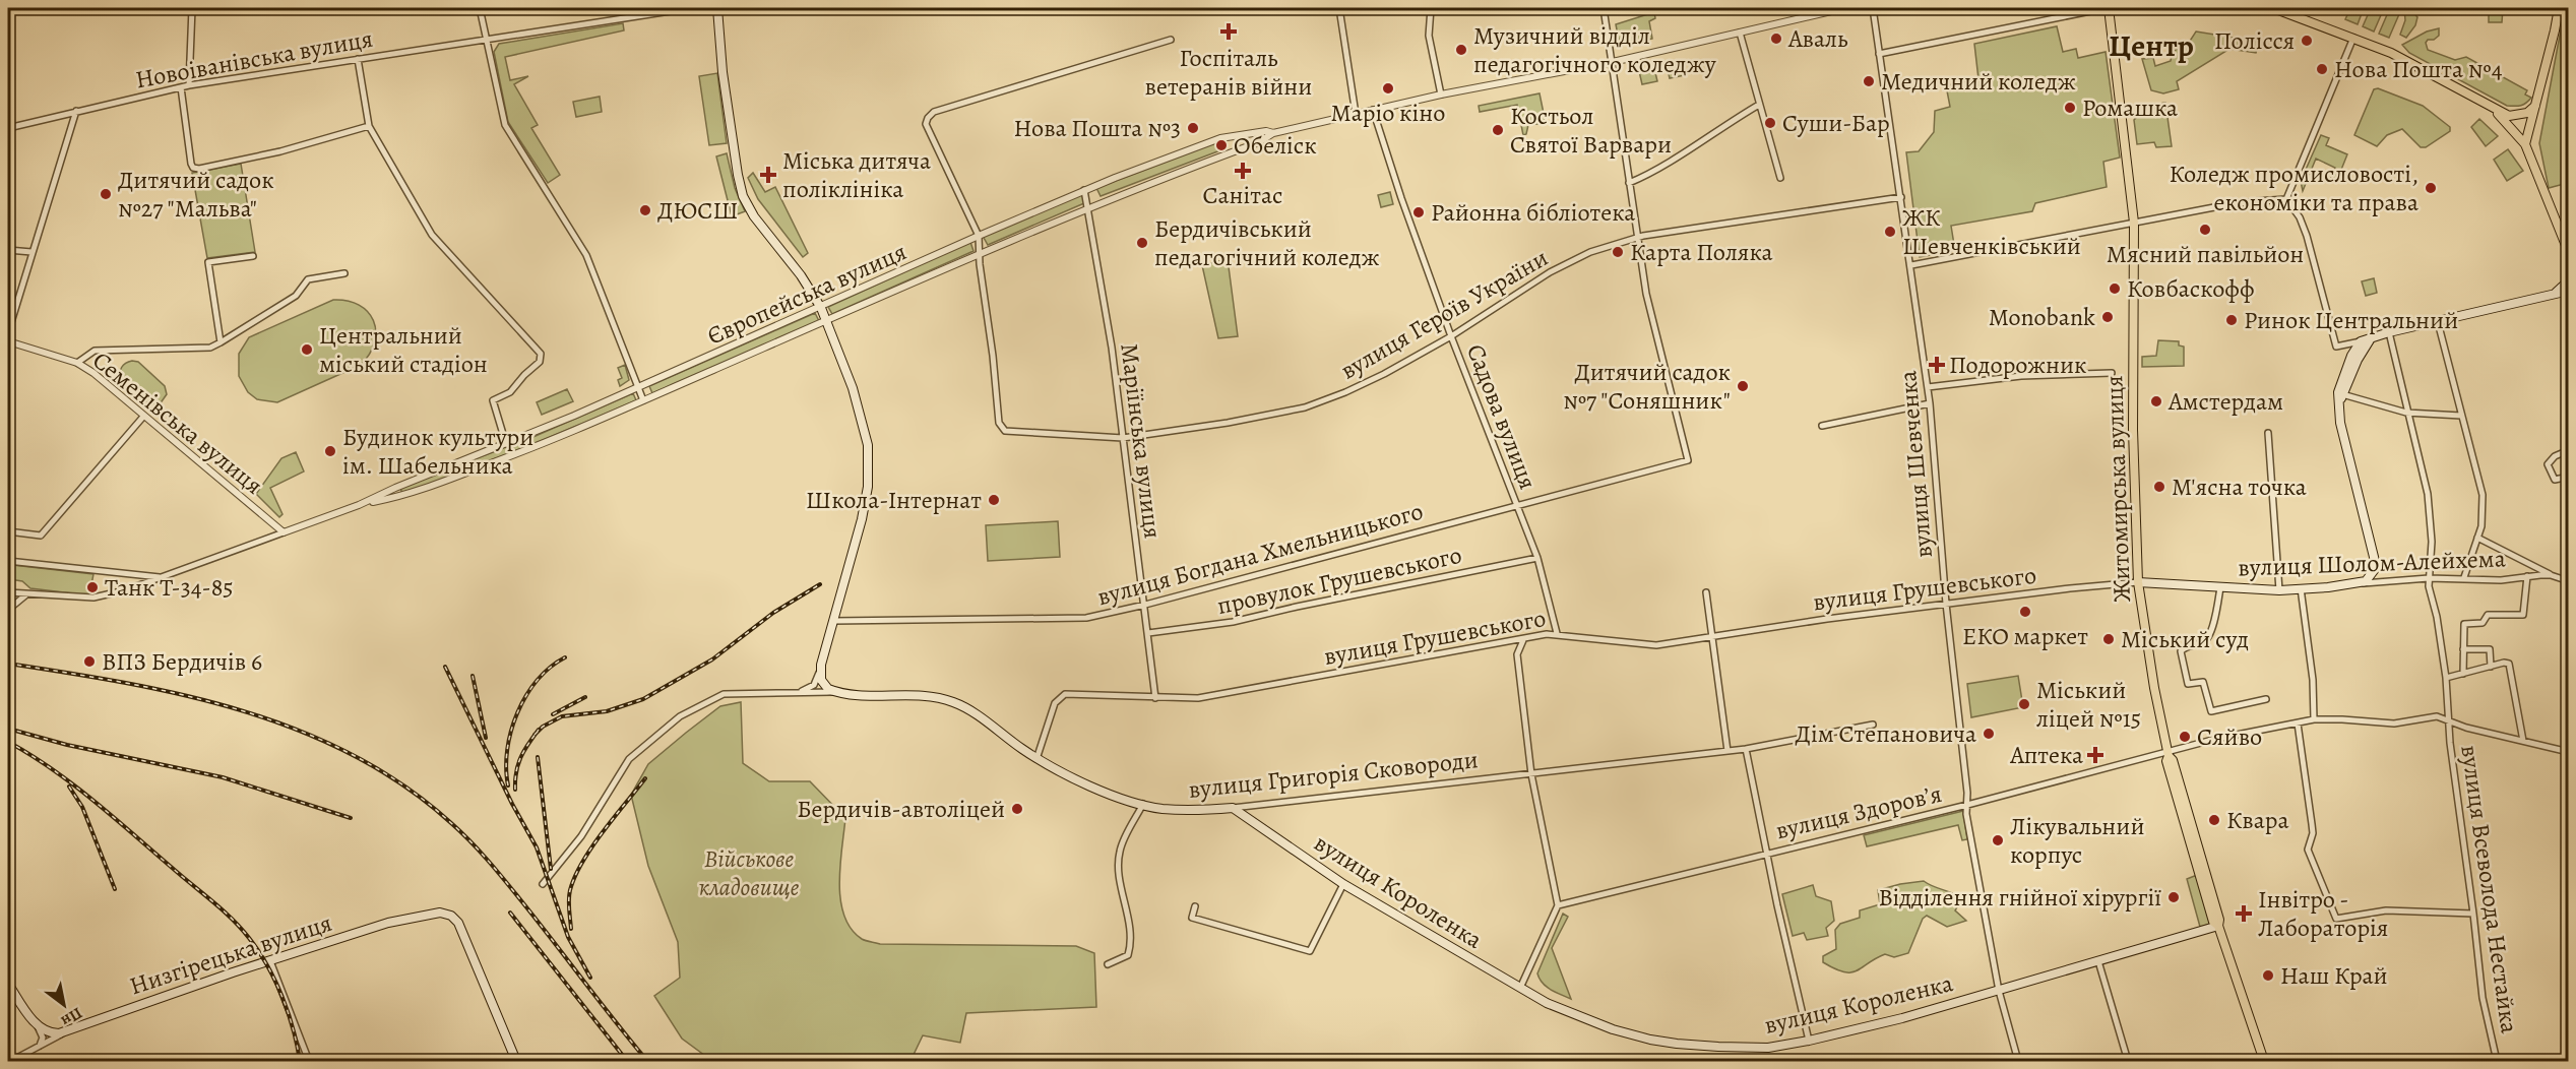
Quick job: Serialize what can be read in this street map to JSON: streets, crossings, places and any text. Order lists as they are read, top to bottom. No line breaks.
{"streets":{"main road":["Житомирська вулиця","вулиця Шолом-Алейхема","вулиця Григорія Сковороди","вулиця Короленка","Низгірецька вулиця"],"street":["Новоіванівська вулиця","Європейська вулиця","вулиця Героїв України","Садова вулиця","Семенівська вулиця","Маріїнська вулиця","вулиця Шевченка","вулиця Богдана Хмельницького","провулок Грушевського","вулиця Грушевського","вулиця Здоровʼя","вулиця Всеволода Нестайка"]},"crossings":[["Європейська вулиця","вулиця Героїв України"],["Європейська вулиця","Садова вулиця"],["Європейська вулиця","Семенівська вулиця"],["Європейська вулиця","Маріїнська вулиця"],["вулиця Героїв України","Садова вулиця"],["вулиця Героїв України","Маріїнська вулиця"],["вулиця Героїв України","вулиця Шевченка"],["вулиця Героїв України","вулиця Богдана Хмельницького"],["Садова вулиця","вулиця Богдана Хмельницького"],["Садова вулиця","провулок Грушевського"],["Садова вулиця","вулиця Грушевського"],["Маріїнська вулиця","вулиця Богдана Хмельницького"],["Маріїнська вулиця","провулок Грушевського"],["Маріїнська вулиця","вулиця Грушевського"],["вулиця Шевченка","вулиця Грушевського"],["вулиця Шевченка","вулиця Здоровʼя"],["вулиця Шевченка","вулиця Короленка"],["Житомирська вулиця","вулиця Шолом-Алейхема"],["Житомирська вулиця","вулиця Грушевського"],["Житомирська вулиця","вулиця Здоровʼя"],["Житомирська вулиця","вулиця Короленка"],["вулиця Шолом-Алейхема","вулиця Грушевського"],["вулиця Шолом-Алейхема","вулиця Всеволода Нестайка"],["вулиця Грушевського","вулиця Григорія Сковороди"],["вулиця Григорія Сковороди","вулиця Короленка"],["вулиця Здоровʼя","вулиця Всеволода Нестайка"]],"districts":["Центр"],"parks":["Військове кладовище"],"places":{"health":["Госпіталь ветеранів війни","Санітас","Міська дитяча поліклініка","Подорожник","Аптека","Інвітро - Лабораторія"],"other":["Аваль","Полісся","Музичний відділ педагогічного коледжу","Нова Пошта №4","Медичний коледж","Маріо кіно","Ромашка","Суши-Бар","Нова Пошта №3","Костьол Святої Варвари","Обеліск","Коледж промисловості, економіки та права","Дитячий садок №27 \"Мальва\"","ДЮСШ","Районна бібліотека","Мясний павільйон","ЖК Шевченківський","Бердичівський педагогічний коледж","Карта Поляка","Ковбаскофф","Monobank","Ринок Центральний","Центральний міський стадіон","Дитячий садок №7 \"Соняшник\"","Амстердам","Будинок культури ім. Шабельника","М'ясна точка","Школа-Інтернат","Танк Т-34-85","ЕКО маркет","Міський суд","ВПЗ Бердичів 6","Міський ліцей №15","Дім Степановича","Сяйво","Бердичів-автоліцей","Квара","Лікувальний корпус","Відділення гнійної хірургії","Наш Край"]},"north":"bottom right"}
